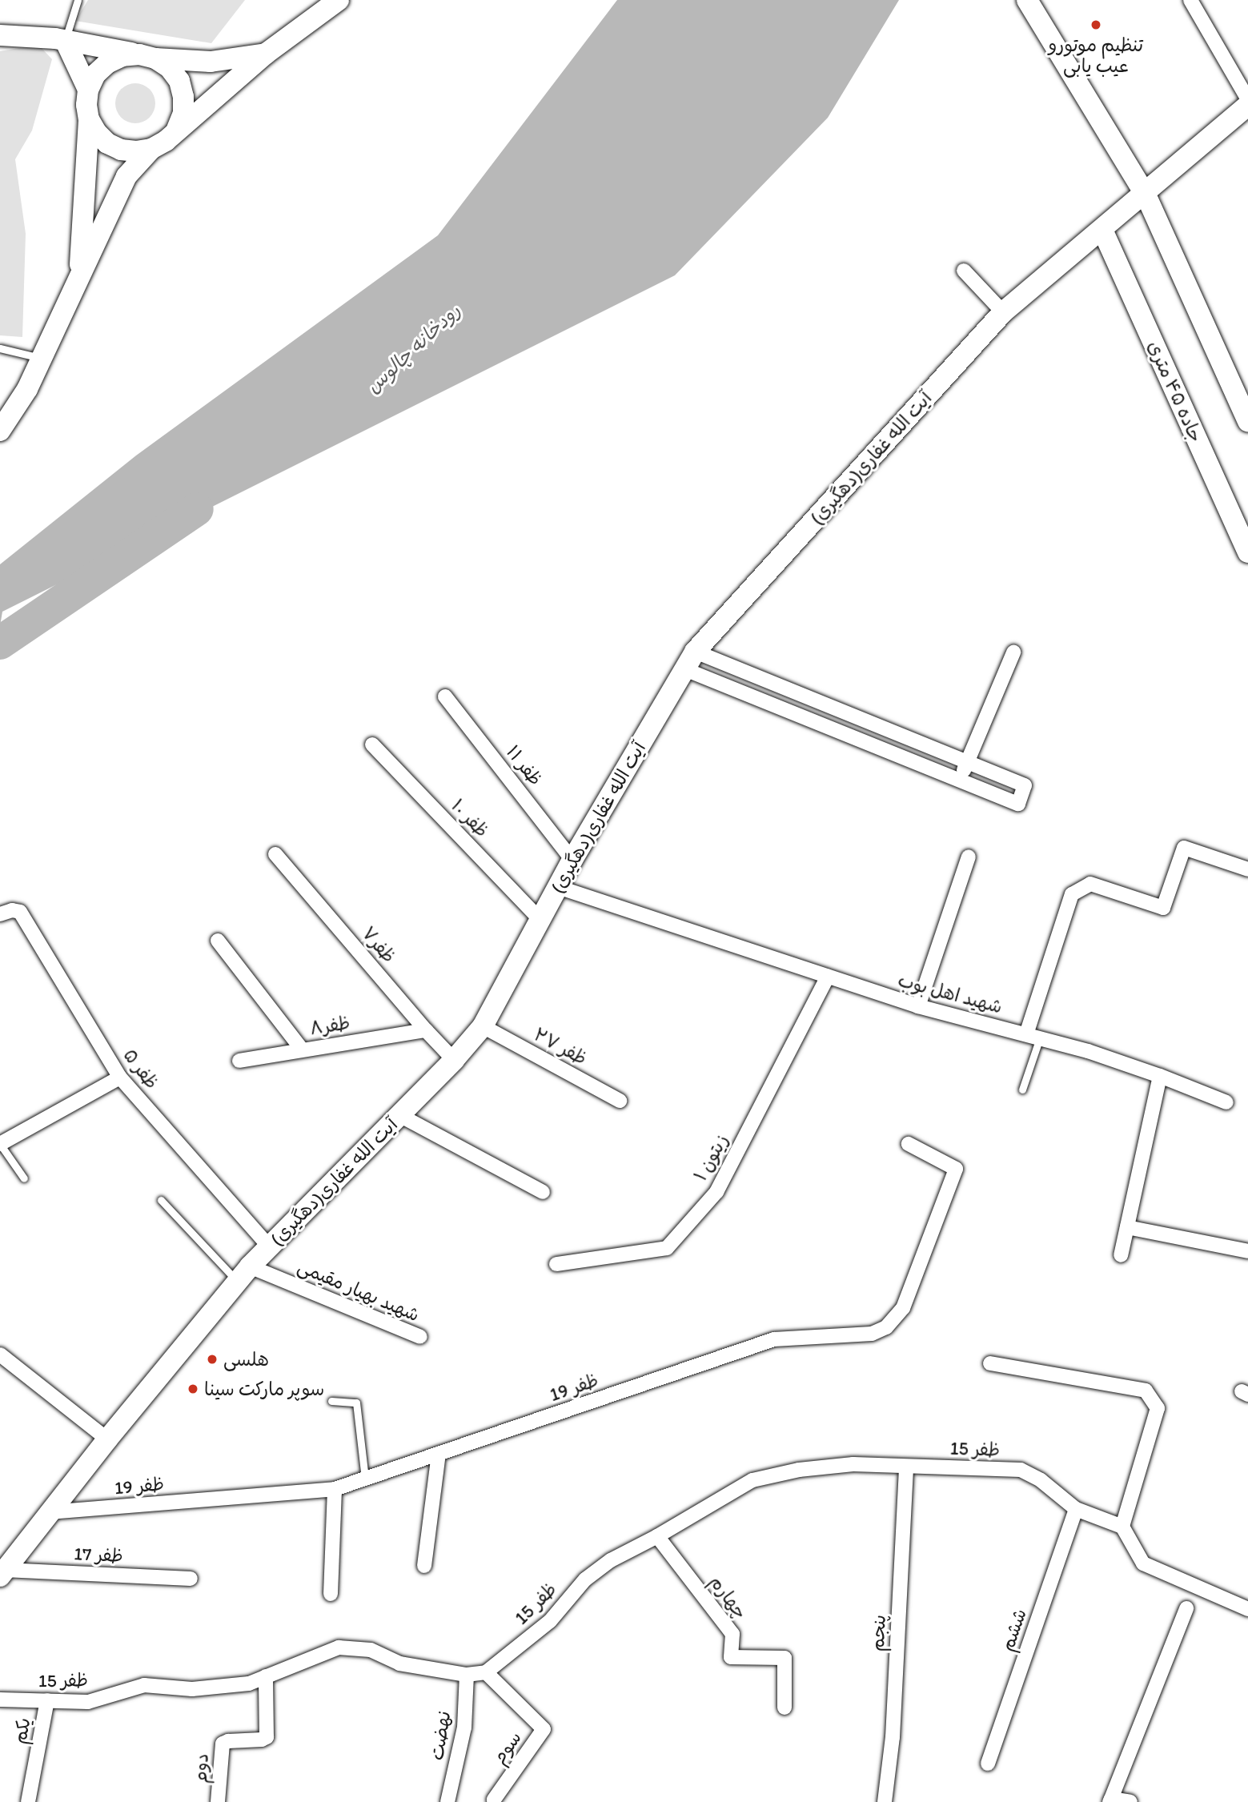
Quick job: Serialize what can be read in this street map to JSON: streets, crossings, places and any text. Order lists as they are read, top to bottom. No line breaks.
{"streets":{"street":["جاده ۴۵ متری","آیت الله غفاری(دهگیری)","ظفر ۱۱","ظفر ۱۰","ظفر۷","شهید اهل بوب","ظفر۸","ظفر ۲۷","ظفر ۵","زیتون ۱","شهید بهیار مقیمی","ظفر 19","ظفر 15","ظفر 17","چهارم","ششم","پنجم","یکم","نهضت","سوم","دوم"]},"crossings":[["جاده ۴۵ متری","آیت الله غفاری(دهگیری)"],["آیت الله غفاری(دهگیری)","ظفر ۱۱"],["آیت الله غفاری(دهگیری)","ظفر ۱۰"],["آیت الله غفاری(دهگیری)","ظفر۷"],["آیت الله غفاری(دهگیری)","شهید اهل بوب"],["آیت الله غفاری(دهگیری)","ظفر ۲۷"],["آیت الله غفاری(دهگیری)","ظفر ۵"],["آیت الله غفاری(دهگیری)","شهید بهیار مقیمی"],["آیت الله غفاری(دهگیری)","ظفر 19"],["آیت الله غفاری(دهگیری)","ظفر 17"],["ظفر۷","ظفر۸"],["شهید اهل بوب","زیتون ۱"],["ظفر 15","چهارم"],["ظفر 15","ششم"],["ظفر 15","پنجم"],["ظفر 15","یکم"],["ظفر 15","نهضت"],["ظفر 15","سوم"],["ظفر 15","دوم"]],"water":["رودخانه چالوس"],"places":["تنظیم موتورو عیب یابی","هلسی","سوپر مارکت سینا"]}
